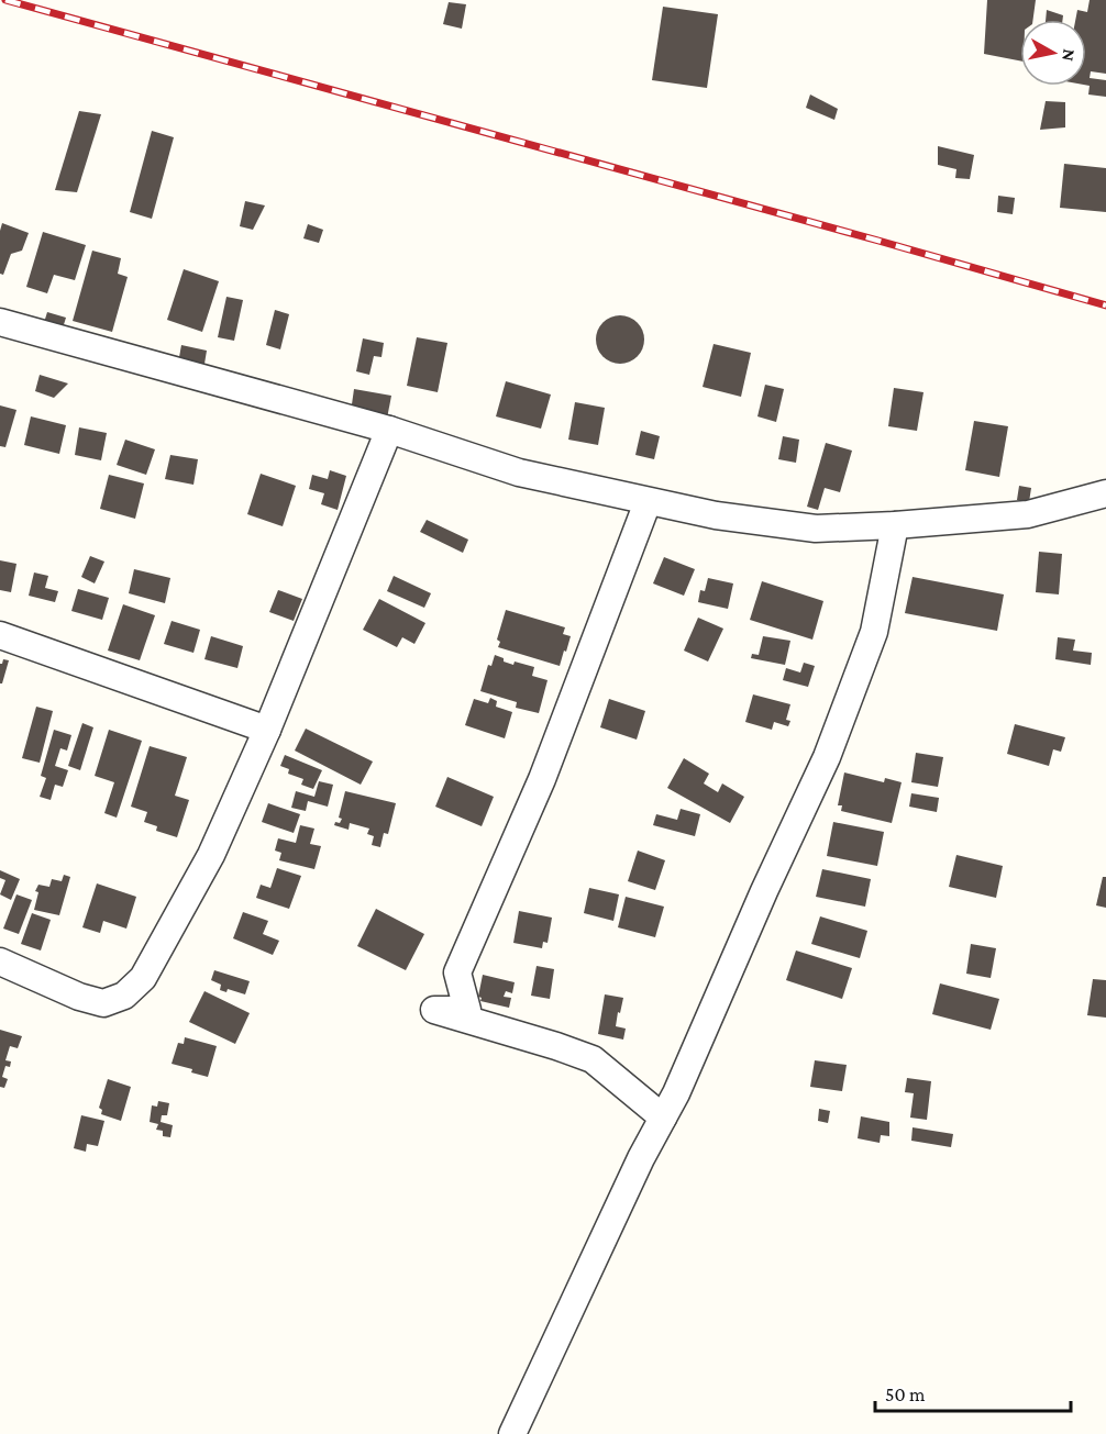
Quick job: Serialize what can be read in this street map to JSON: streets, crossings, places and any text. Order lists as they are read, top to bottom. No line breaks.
{"scale_bar":"50 m","north":"right"}
